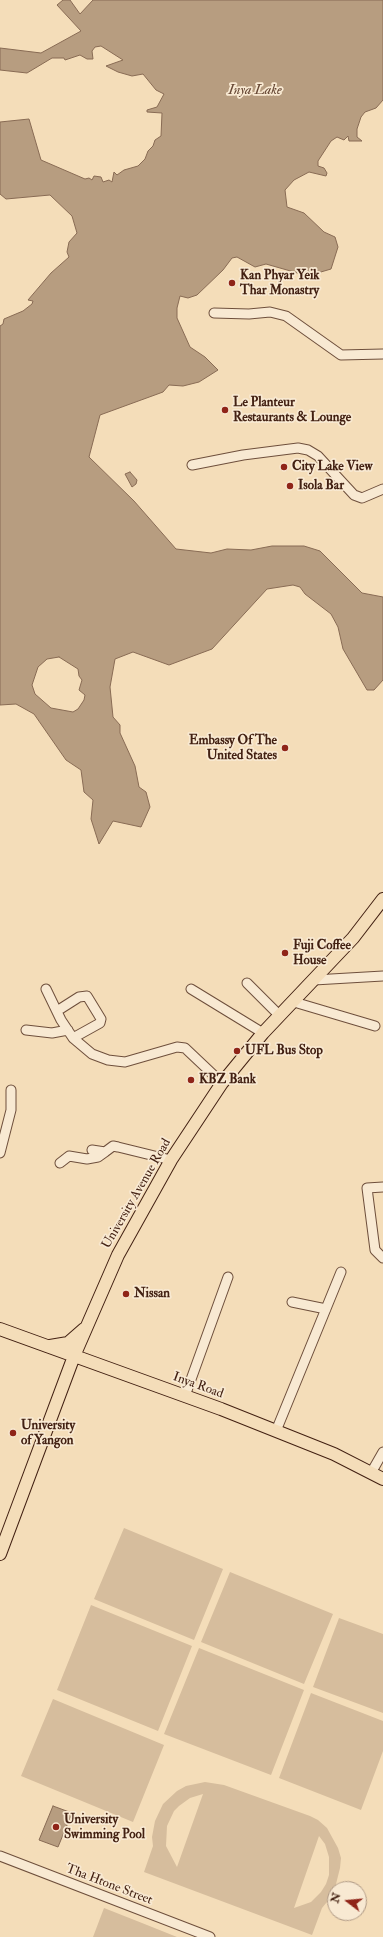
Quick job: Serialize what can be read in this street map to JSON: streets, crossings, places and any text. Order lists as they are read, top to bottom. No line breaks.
{"streets":{"main road":["University Avenue Road","Inya Road"],"street":["Tha Htone Street"]},"crossings":[["University Avenue Road","Inya Road"]],"water":["Inya Lake"],"places":["Kan Phyar Yeik Thar Monastry","Le Planteur Restaurants & Lounge","City Lake View","Isola Bar","Embassy Of The United States","Fuji Coffee House","UFL Bus Stop","KBZ Bank","Nissan","University of Yangon","University Swimming Pool"],"north":"left"}
